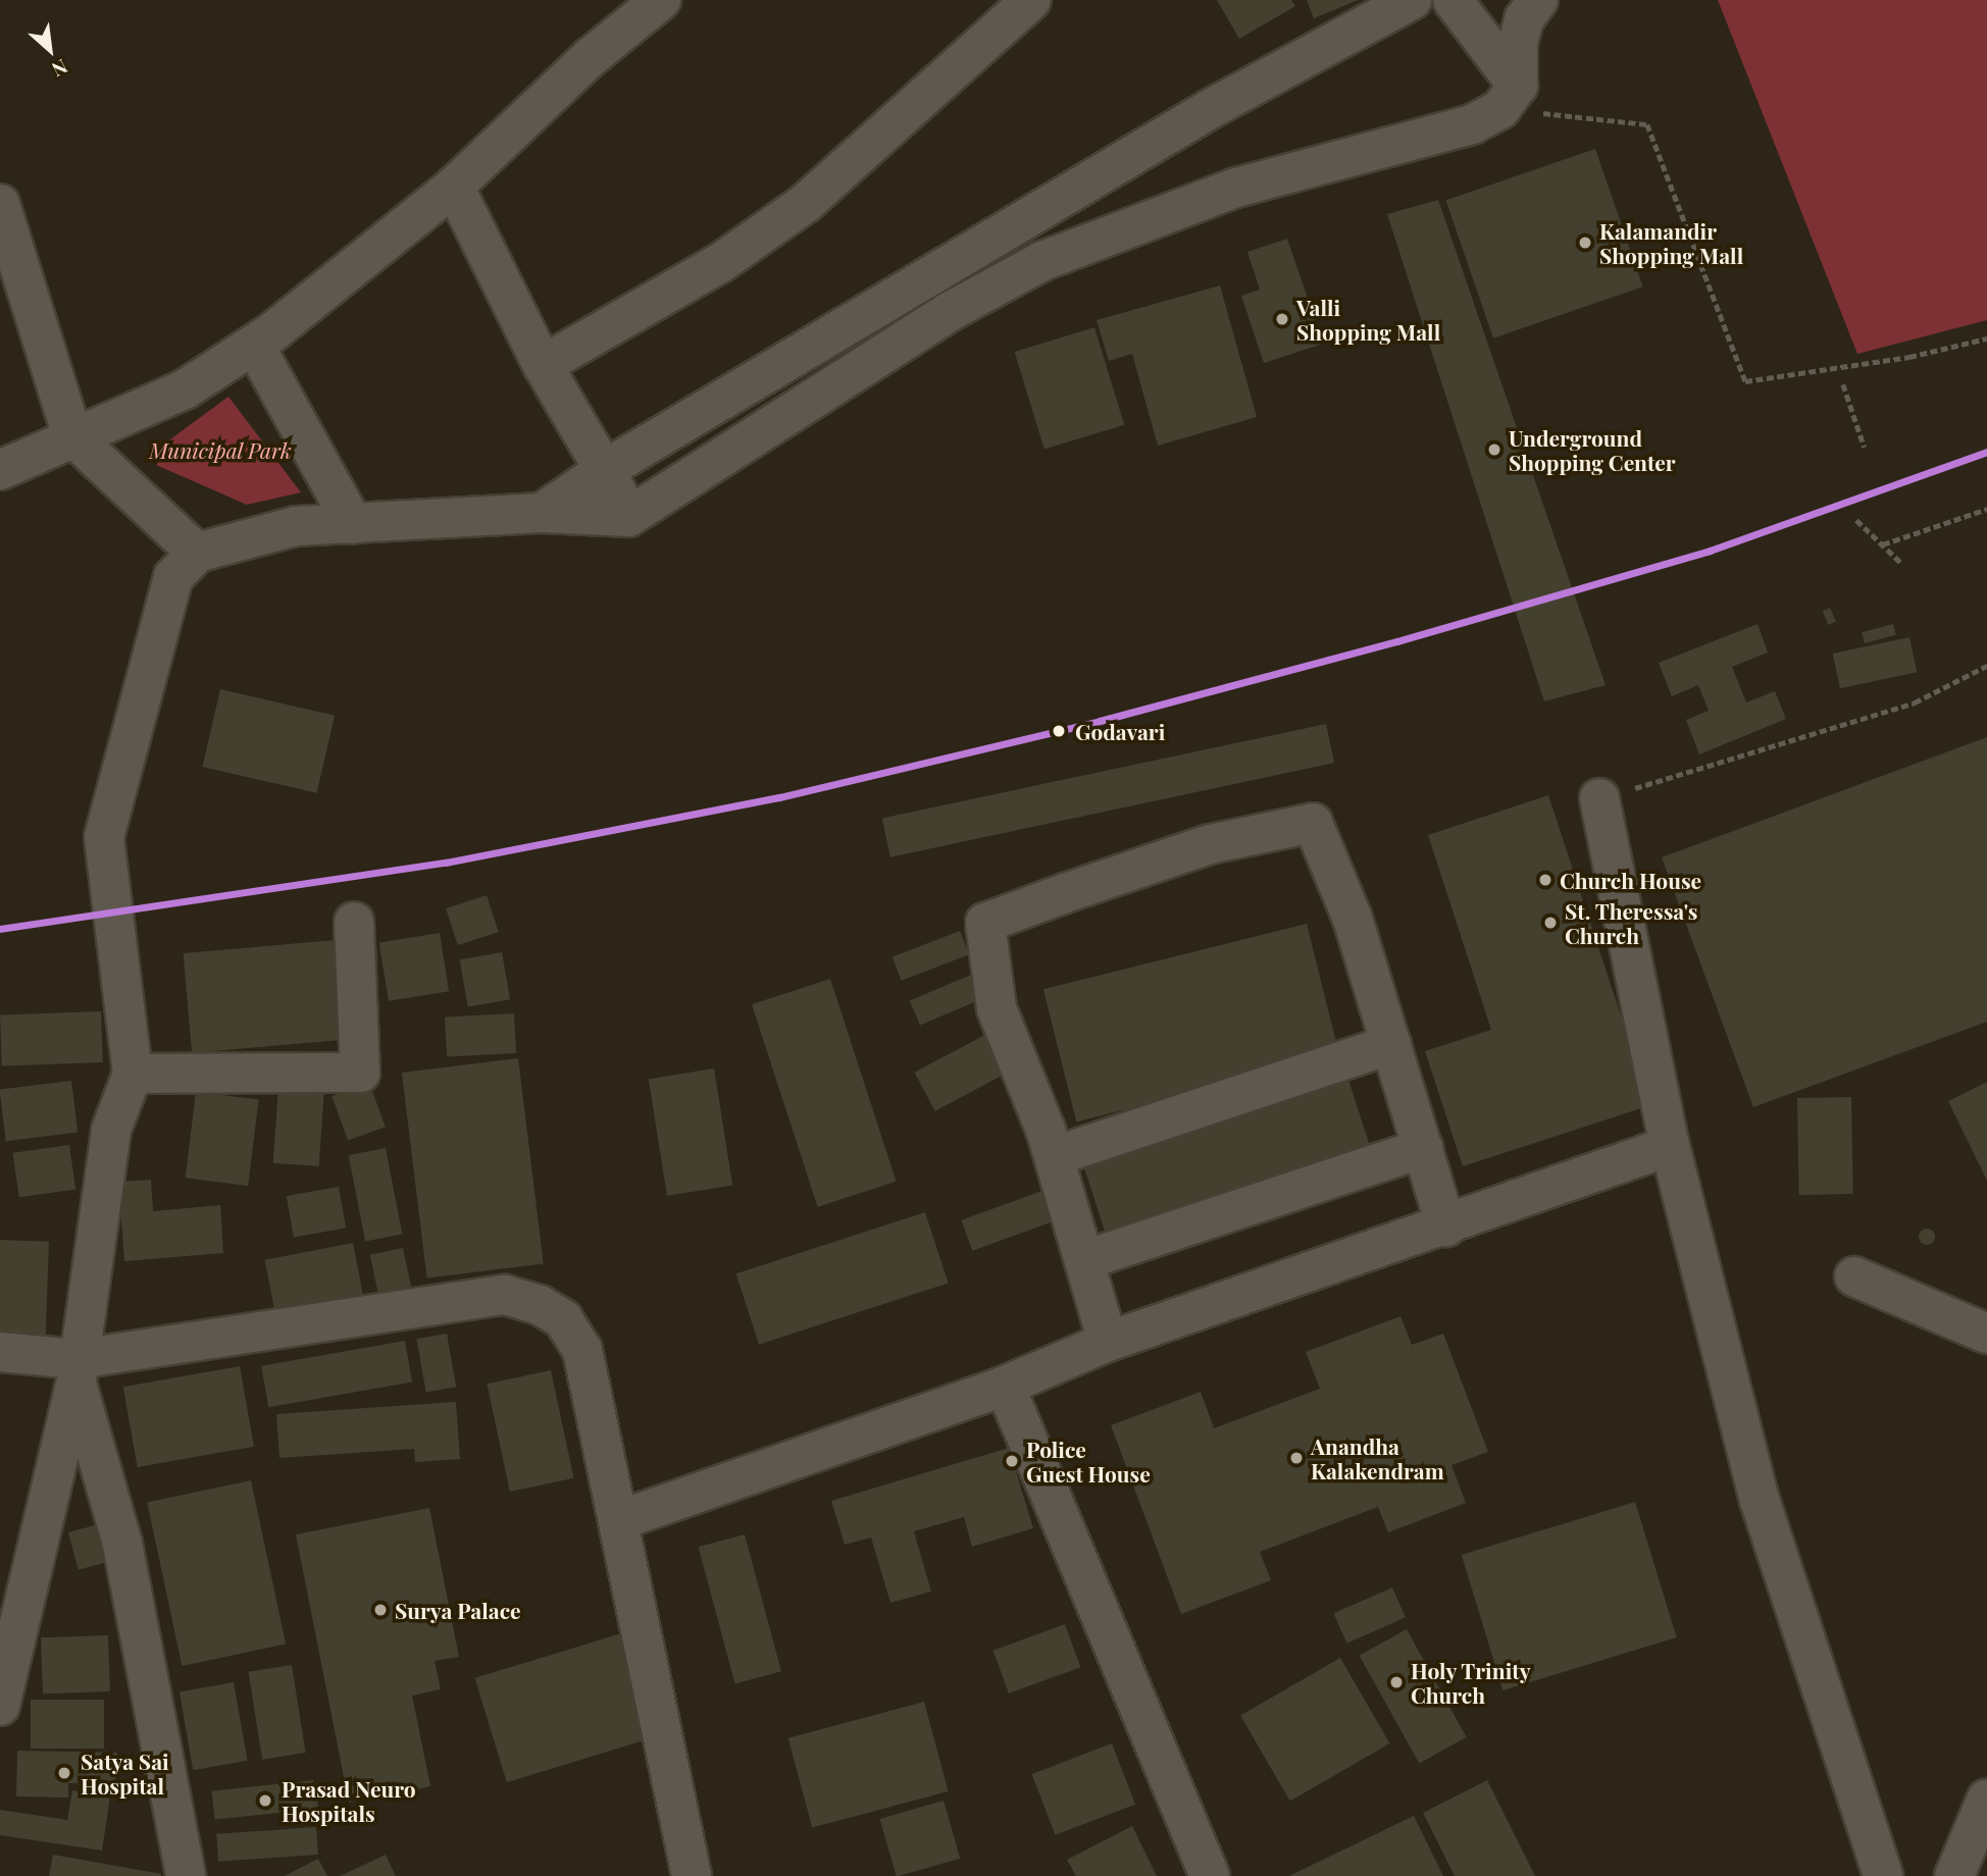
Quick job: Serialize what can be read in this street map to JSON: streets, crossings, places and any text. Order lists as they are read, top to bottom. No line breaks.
{"parks":["Municipal Park"],"places":["Kalamandir Shopping Mall","Valli Shopping Mall","Underground Shopping Center","Godavari","Church House","St. Theressa's Church","Anandha Kalakendram","Police Guest House","Surya Palace","Holy Trinity Church","Satya Sai Hospital","Prasad Neuro Hospitals"],"north":"bottom right"}
